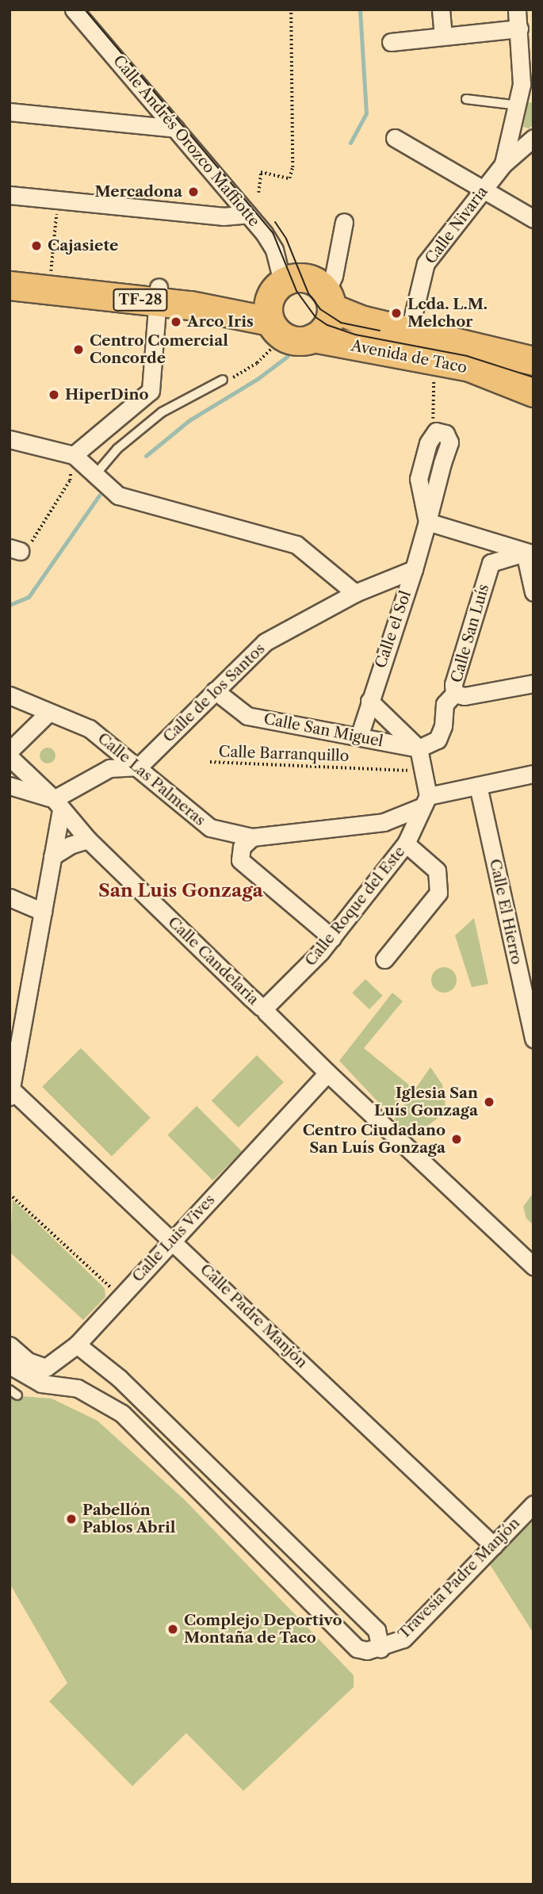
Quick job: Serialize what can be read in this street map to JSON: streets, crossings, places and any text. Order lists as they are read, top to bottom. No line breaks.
{"streets":{"main road":["TF-28","Avenida de Taco"],"street":["Calle Andrés Orozco Maffiotte","Calle Nivaria","Calle el Sol","Calle San Luís","Calle de los Santos","Calle San Miguel","Calle Las Palmeras","Calle Roque del Este","Calle El Hierro","Calle Candelaria","Calle Luis Vives","Calle Padre Manjón","Travesía Padre Manjón"],"path":["Calle Barranquillo"]},"crossings":[["Calle Andrés Orozco Maffiotte","TF-28"],["Calle Nivaria","Avenida de Taco"],["TF-28","Avenida de Taco"],["Calle el Sol","Calle de los Santos"],["Calle el Sol","Calle San Miguel"],["Calle de los Santos","Calle San Miguel"],["Calle de los Santos","Calle Las Palmeras"],["Calle Las Palmeras","Calle Roque del Este"],["Calle Las Palmeras","Calle El Hierro"],["Calle Roque del Este","Calle Candelaria"],["Calle Candelaria","Calle Luis Vives"],["Calle Luis Vives","Calle Padre Manjón"],["Calle Padre Manjón","Travesía Padre Manjón"]],"districts":["San Luis Gonzaga"],"places":["Mercadona","Cajasiete","Lcda. L.M. Melchor","Arco Iris","Centro Comercial Concorde","HiperDino","Iglesia San Luís Gonzaga","Centro Ciudadano San Luís Gonzaga","Pabellón Pablos Abril","Complejo Deportivo Montaña de Taco"]}
